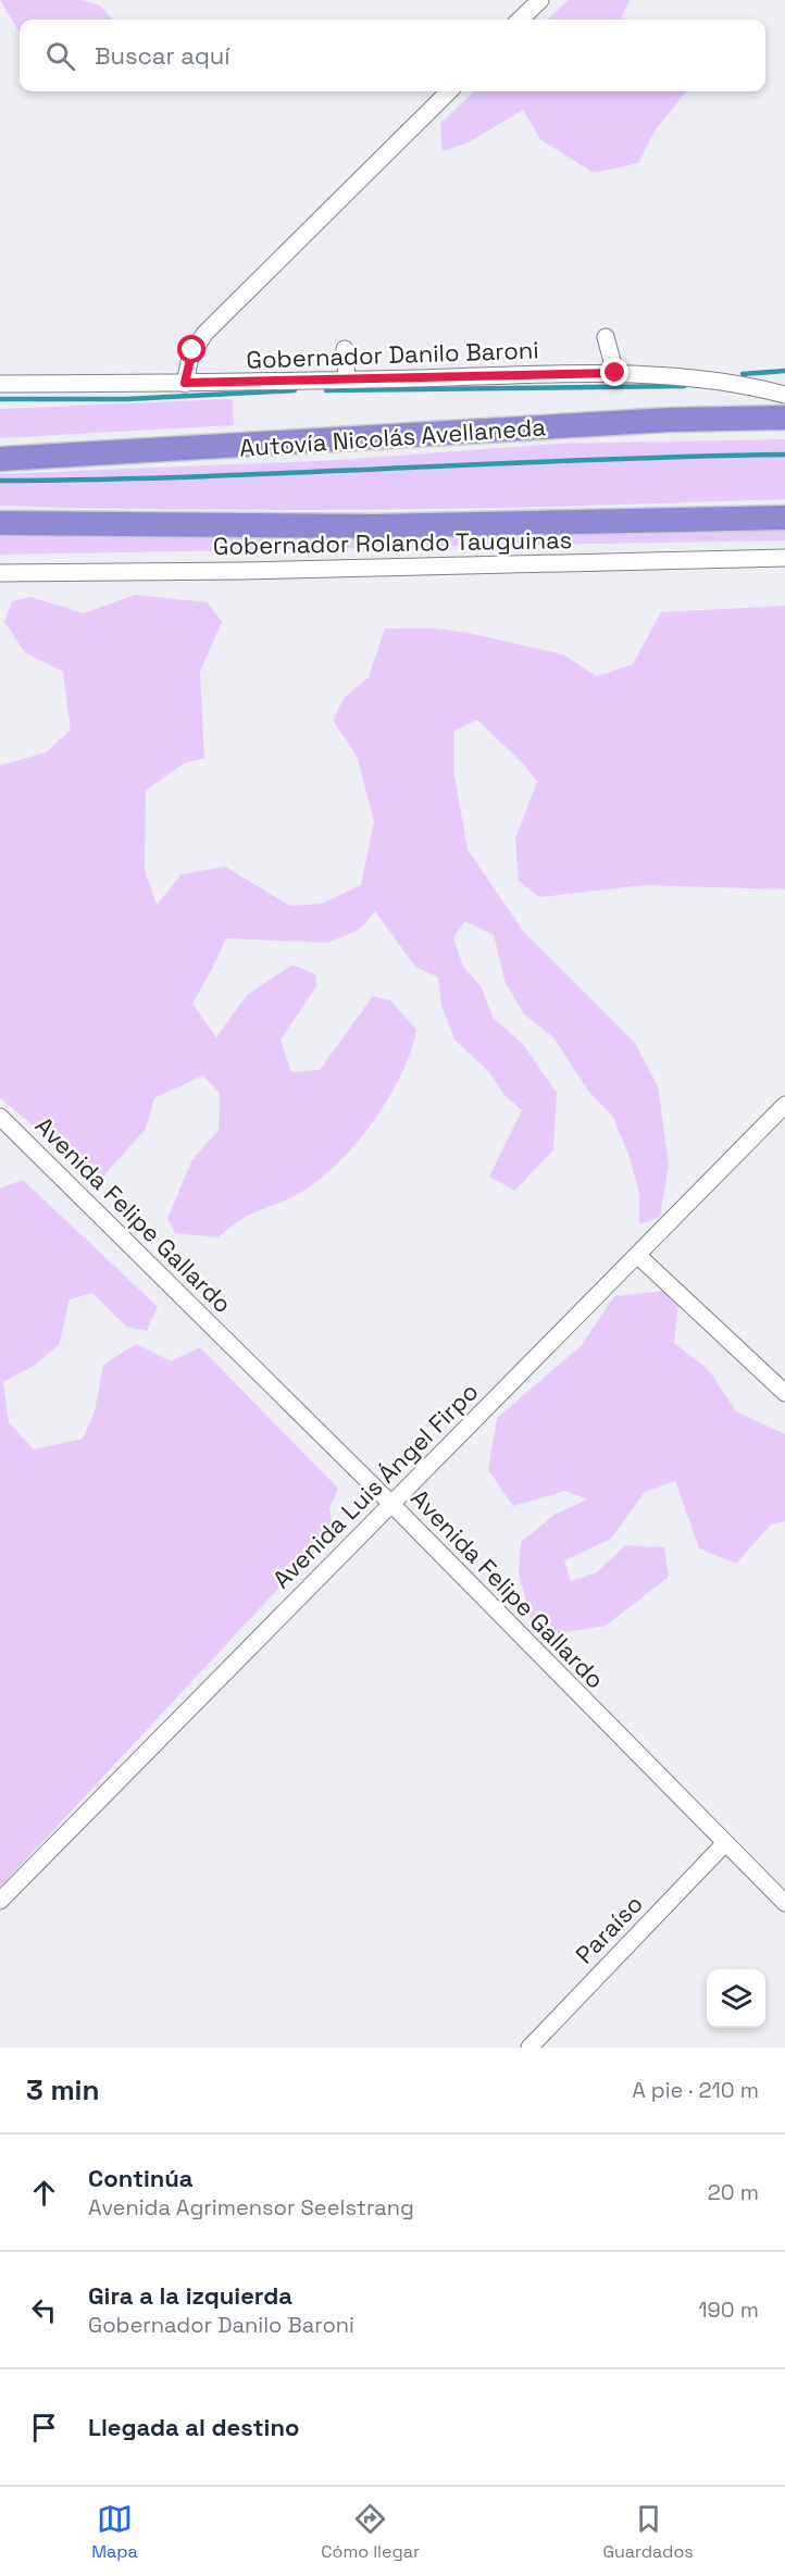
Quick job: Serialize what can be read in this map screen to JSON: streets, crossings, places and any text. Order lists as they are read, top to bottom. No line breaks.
{"streets":{"highway":["Autovía Nicolás Avellaneda"],"street":["Gobernador Danilo Baroni","Gobernador Rolando Tauguinas","Avenida Felipe Gallardo","Avenida Luis Ángel Firpo","Paraíso"]},"crossings":[["Avenida Felipe Gallardo","Avenida Luis Ángel Firpo"],["Avenida Felipe Gallardo","Paraíso"]],"page":{"search":"Buscar aquí","heading":["3 min","A pie · 210 m"],"list":[["Continúa","Avenida Agrimensor Seelstrang","20 m"],["Gira a la izquierda","Gobernador Danilo Baroni","190 m"],"Llegada al destino"],"nav":["Mapa","Cómo llegar","Guardados"]}}
